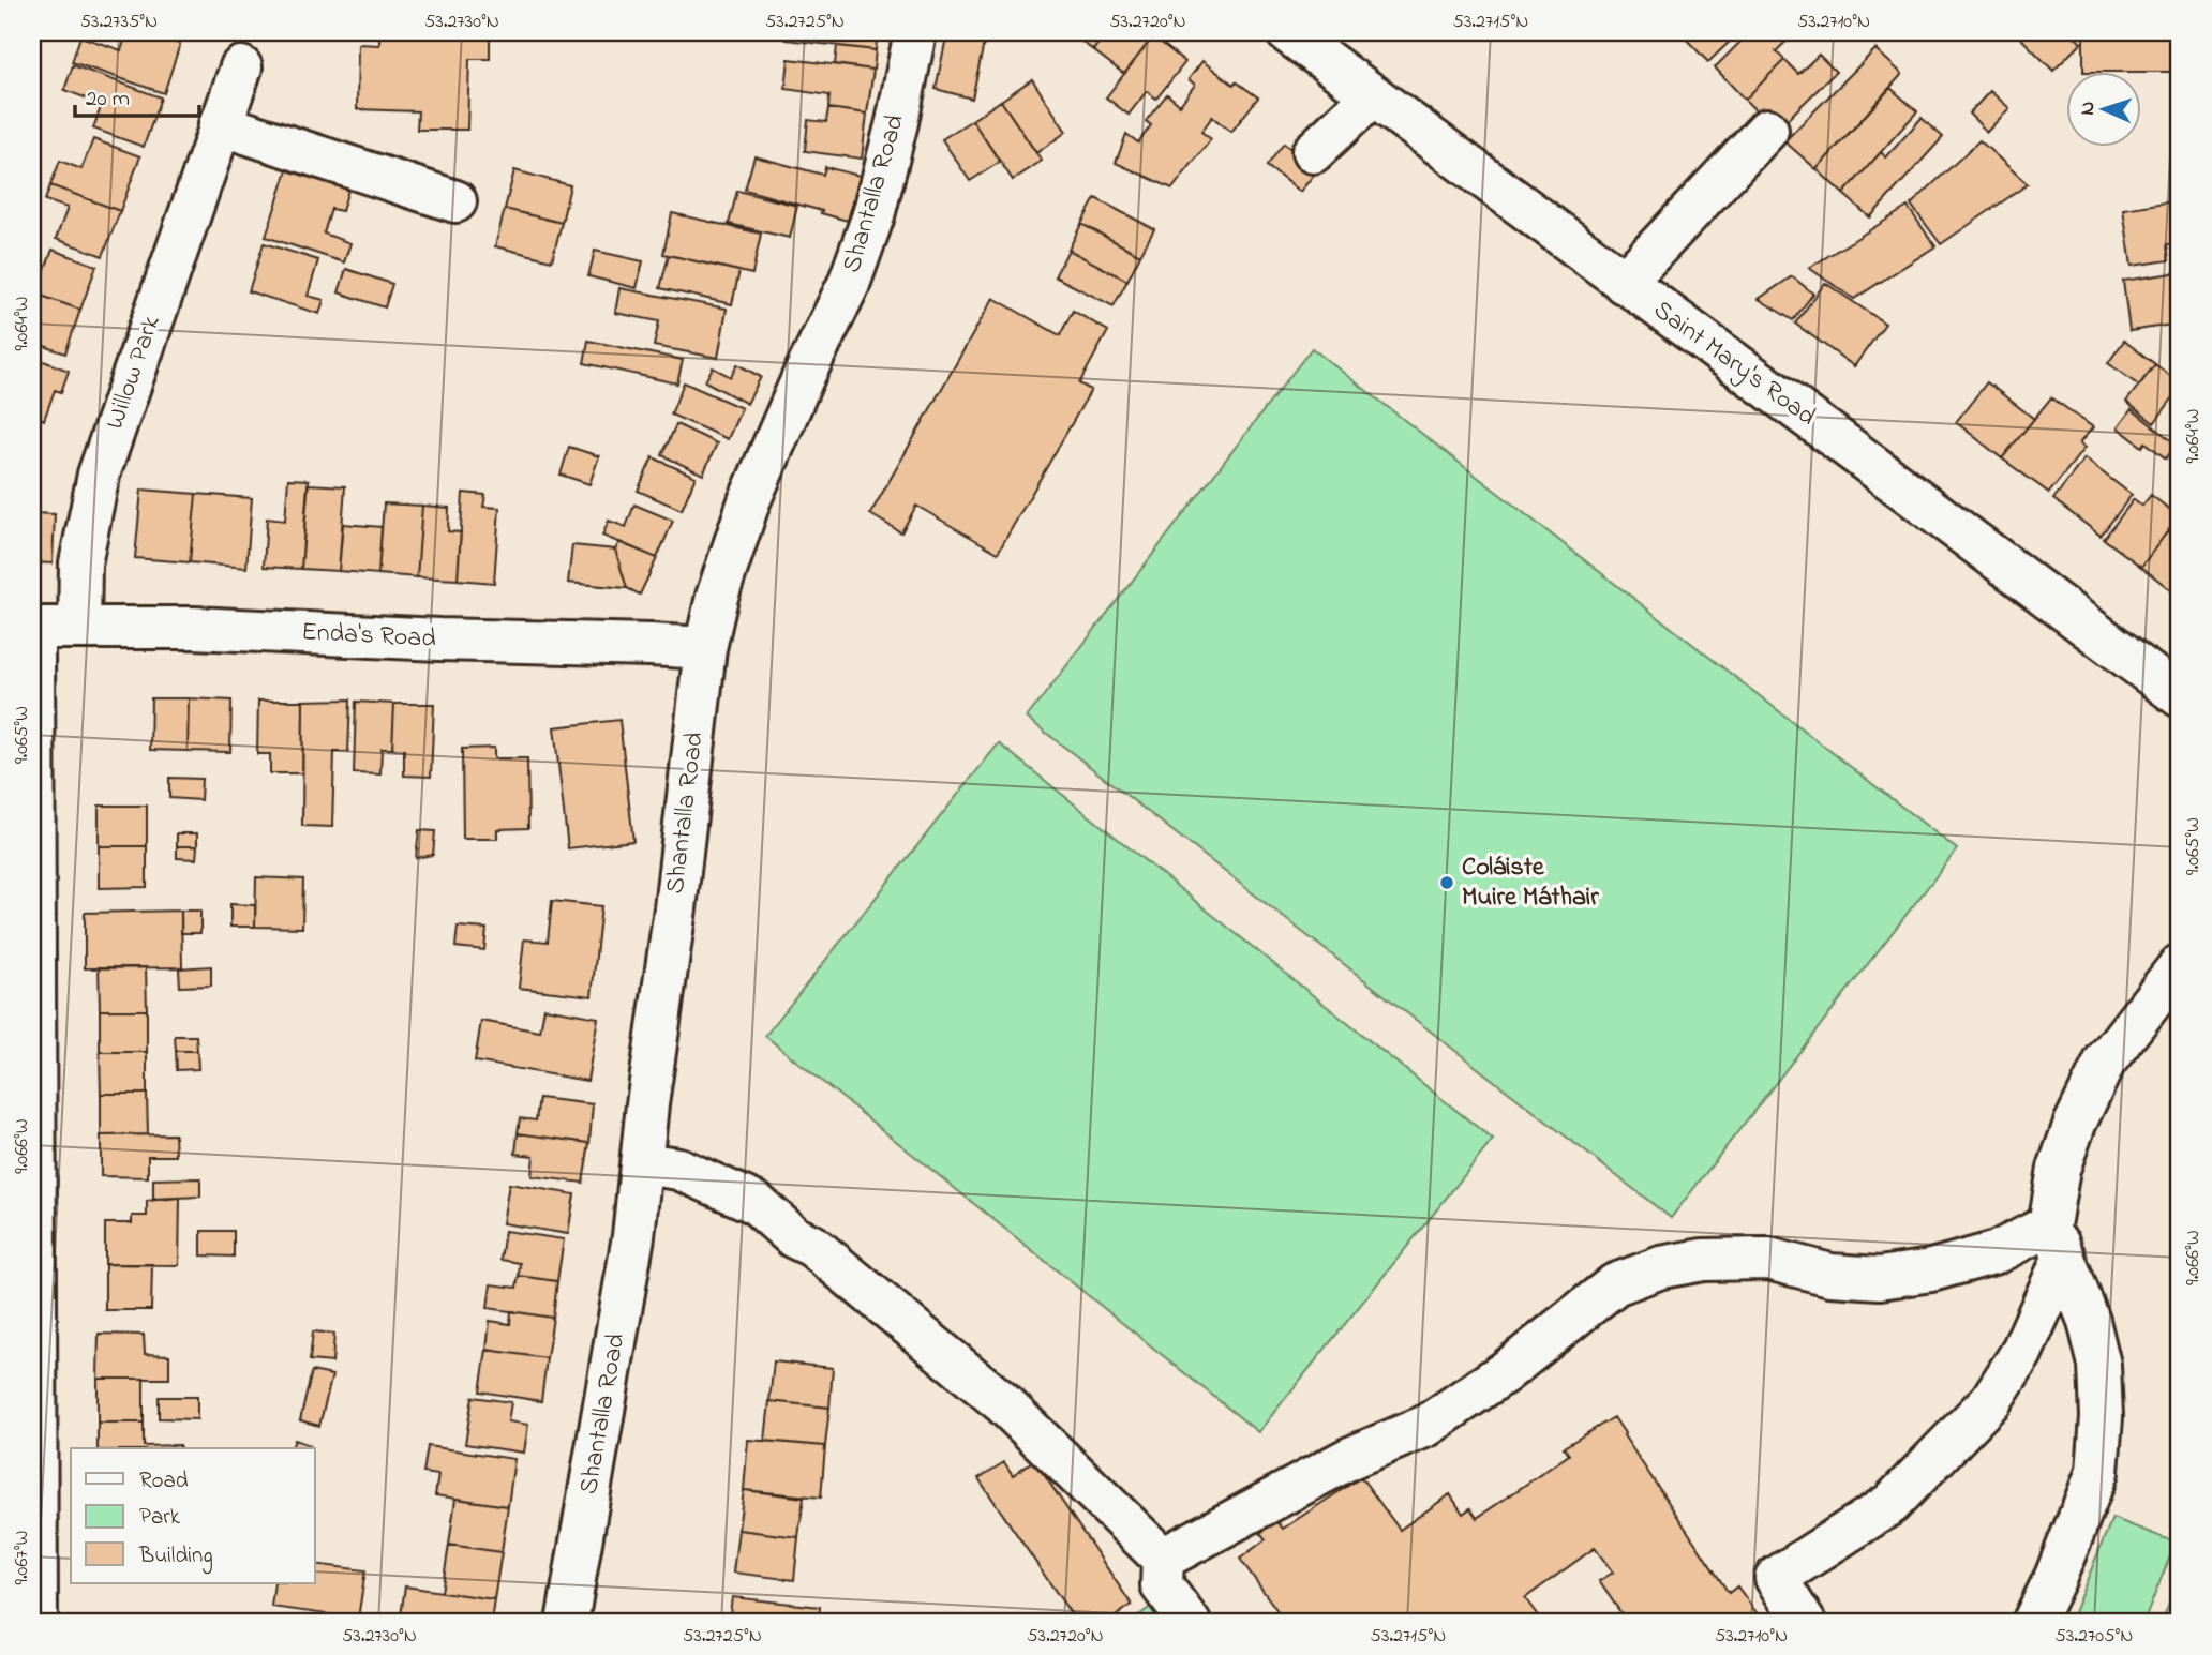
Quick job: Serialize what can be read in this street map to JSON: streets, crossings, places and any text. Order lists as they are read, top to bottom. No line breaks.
{"streets":{"street":["Shantalla Road","Saint Mary's Road","Willow Park","Enda's Road"]},"crossings":[["Shantalla Road","Enda's Road"],["Willow Park","Enda's Road"]],"places":["Coláiste Muire Máthair"],"legend":["Road","Park","Building"],"scale_bar":"20 m","north":"left","coordinates":["53.2735°N","53.2730°N","53.2725°N","53.2720°N","53.2715°N","53.2710°N","9.064°W","9.065°W","9.066°W","9.067°W","53.2705°N"]}
